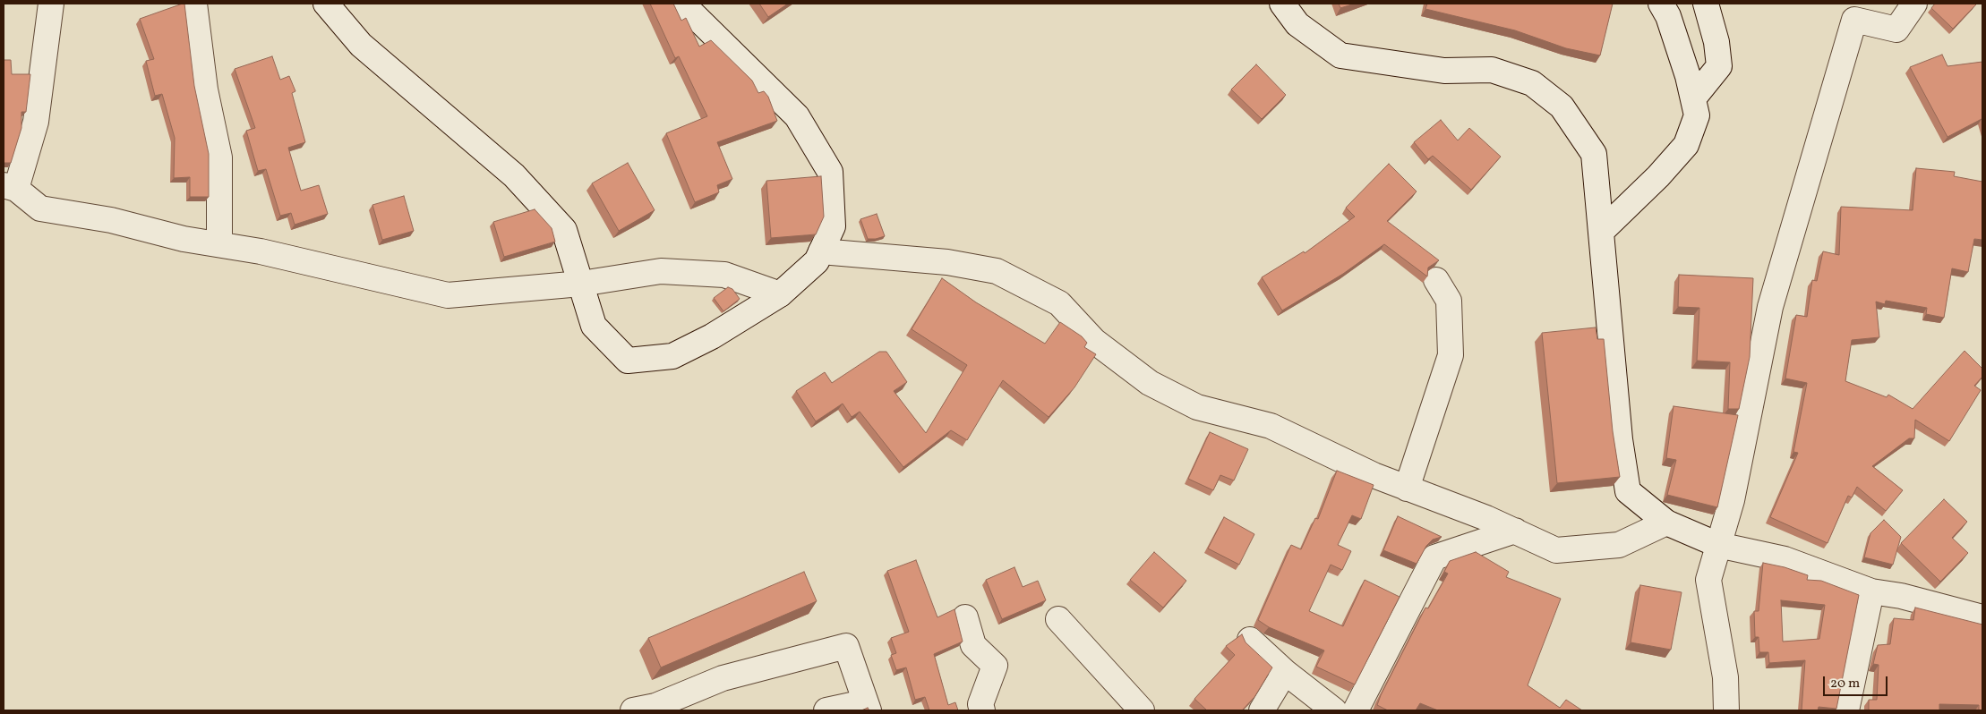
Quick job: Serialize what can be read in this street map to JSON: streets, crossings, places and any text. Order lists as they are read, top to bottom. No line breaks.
{"scale_bar":"20 m"}
